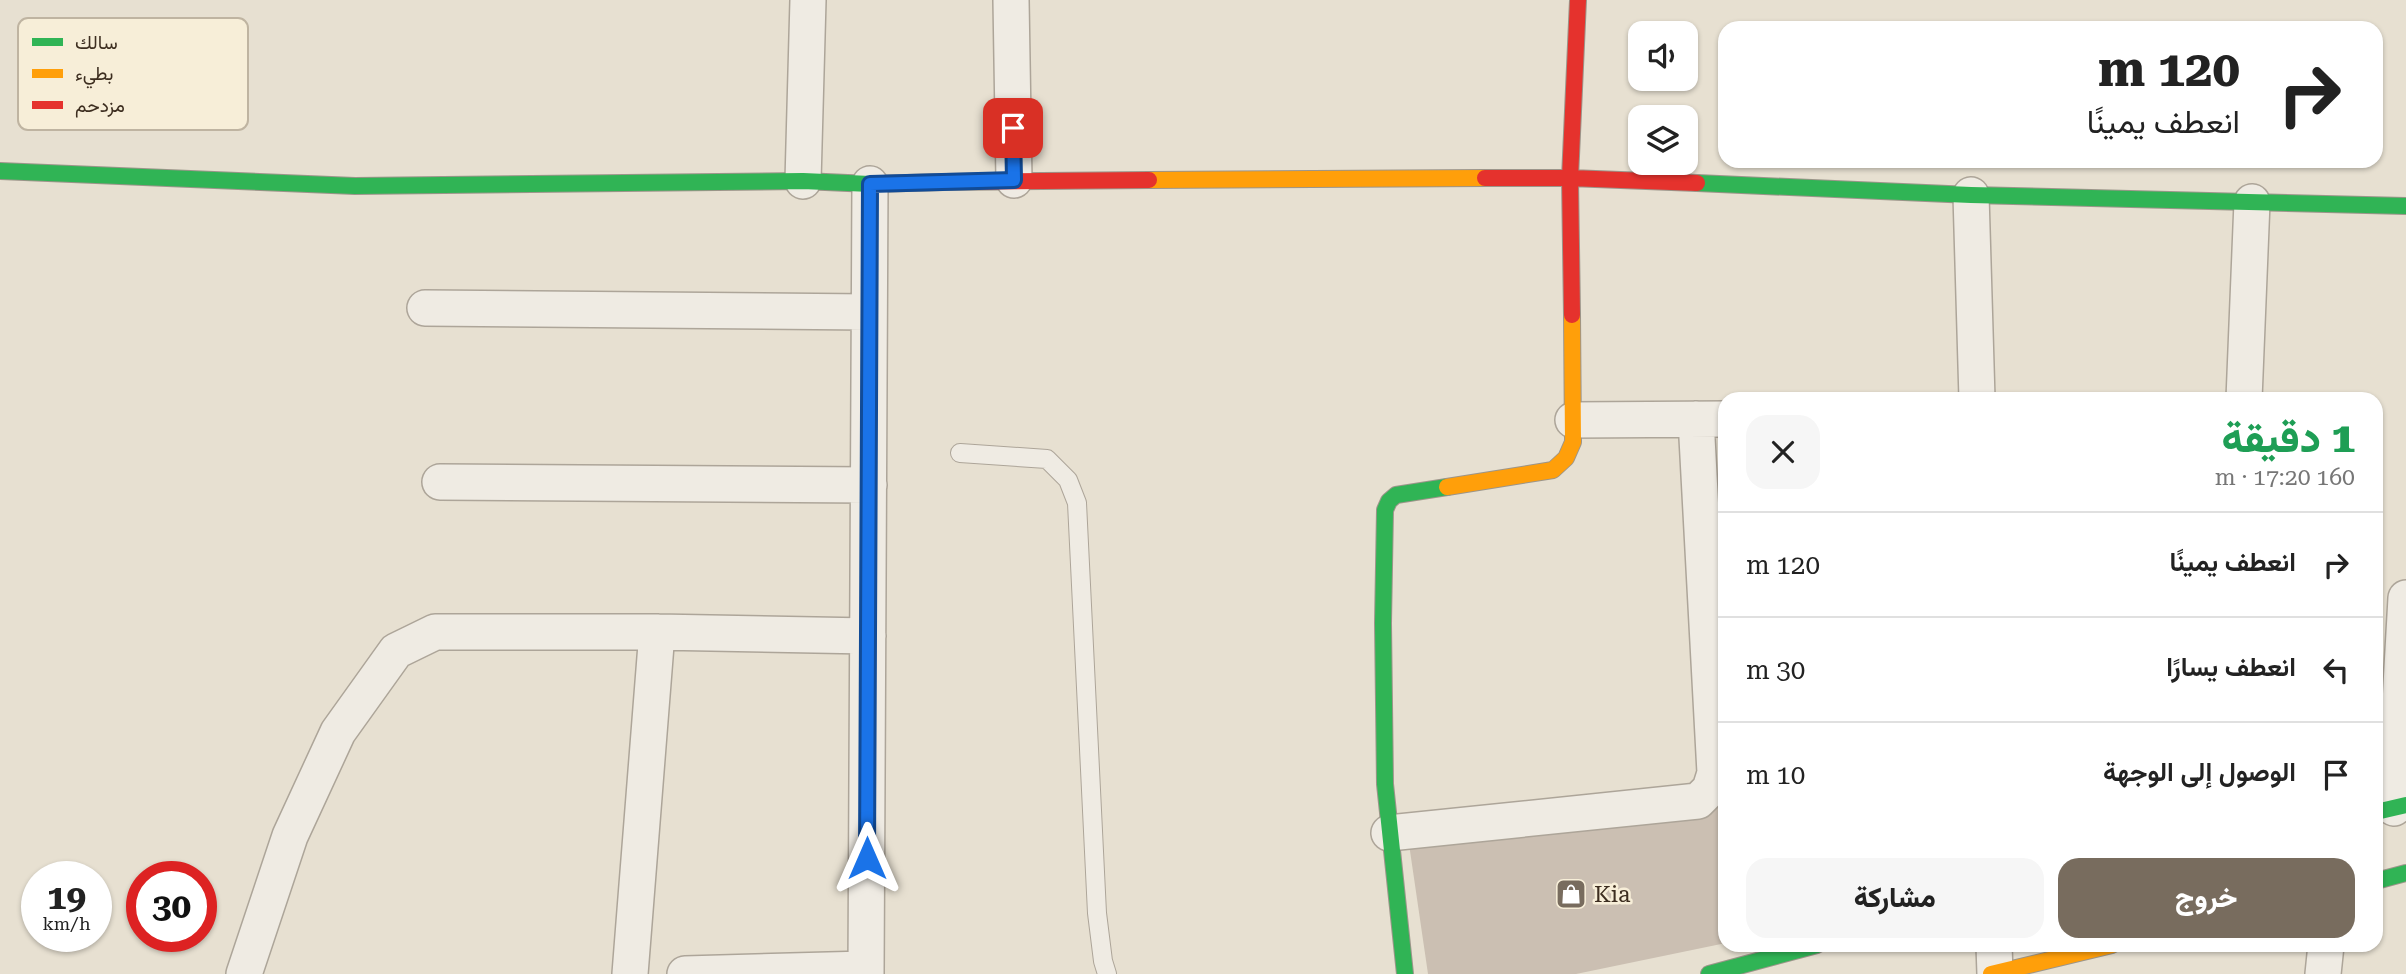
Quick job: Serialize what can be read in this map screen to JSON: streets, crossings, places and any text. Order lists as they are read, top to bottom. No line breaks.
{"places":{"shop":["Kia"]},"legend":["سالك","بطيء","مزدحم"],"page":{"turn":["120 m","انعطف يمينًا"],"heading":["1 دقيقة","160 m · 17:20"],"list":[{"name":"انعطف يمينًا","value":"120 m"},{"name":"انعطف يسارًا","value":"30 m"},{"name":"الوصول إلى الوجهة","value":"10 m"}],"buttons":["خروج","مشاركة"],"speed":"19 km/h","limit":"30"}}
